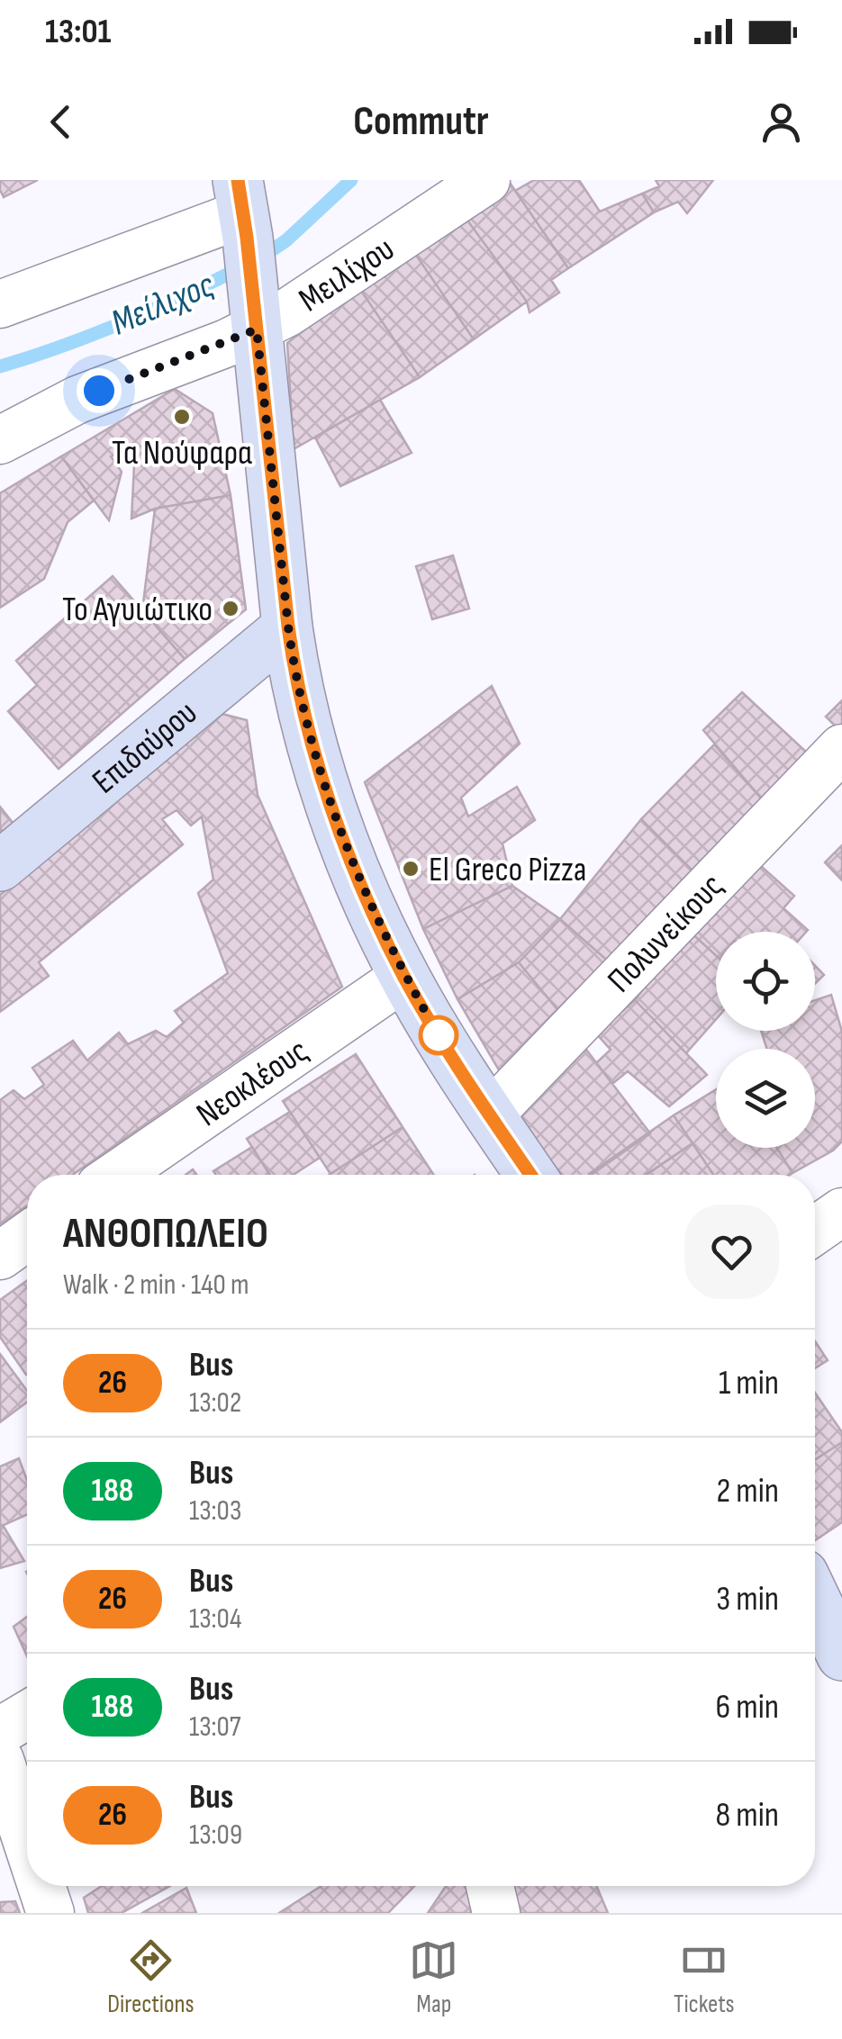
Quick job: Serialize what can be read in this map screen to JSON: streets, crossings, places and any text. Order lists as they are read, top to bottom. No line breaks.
{"streets":{"main road":["Επιδαύρου"],"street":["Μειλίχου","Πολυνείκους","Νεοκλέους"]},"water":["Μείλιχος"],"places":["Τα Νούφαρα","Το Αγυιώτικο","El Greco Pizza"],"lines":["bus line 26"],"page":{"status":"13:01","header":"Commutr","heading":["ΑΝΘΟΠΩΛΕΙΟ","Walk · 2 min · 140 m"],"list":[{"mark":"26","name":"Bus","note":"13:02","value":"1 min"},{"mark":"188","name":"Bus","note":"13:03","value":"2 min"},{"mark":"26","name":"Bus","note":"13:04","value":"3 min"},{"mark":"188","name":"Bus","note":"13:07","value":"6 min"},{"mark":"26","name":"Bus","note":"13:09","value":"8 min"}],"tabs":["Directions","Map","Tickets"]}}
